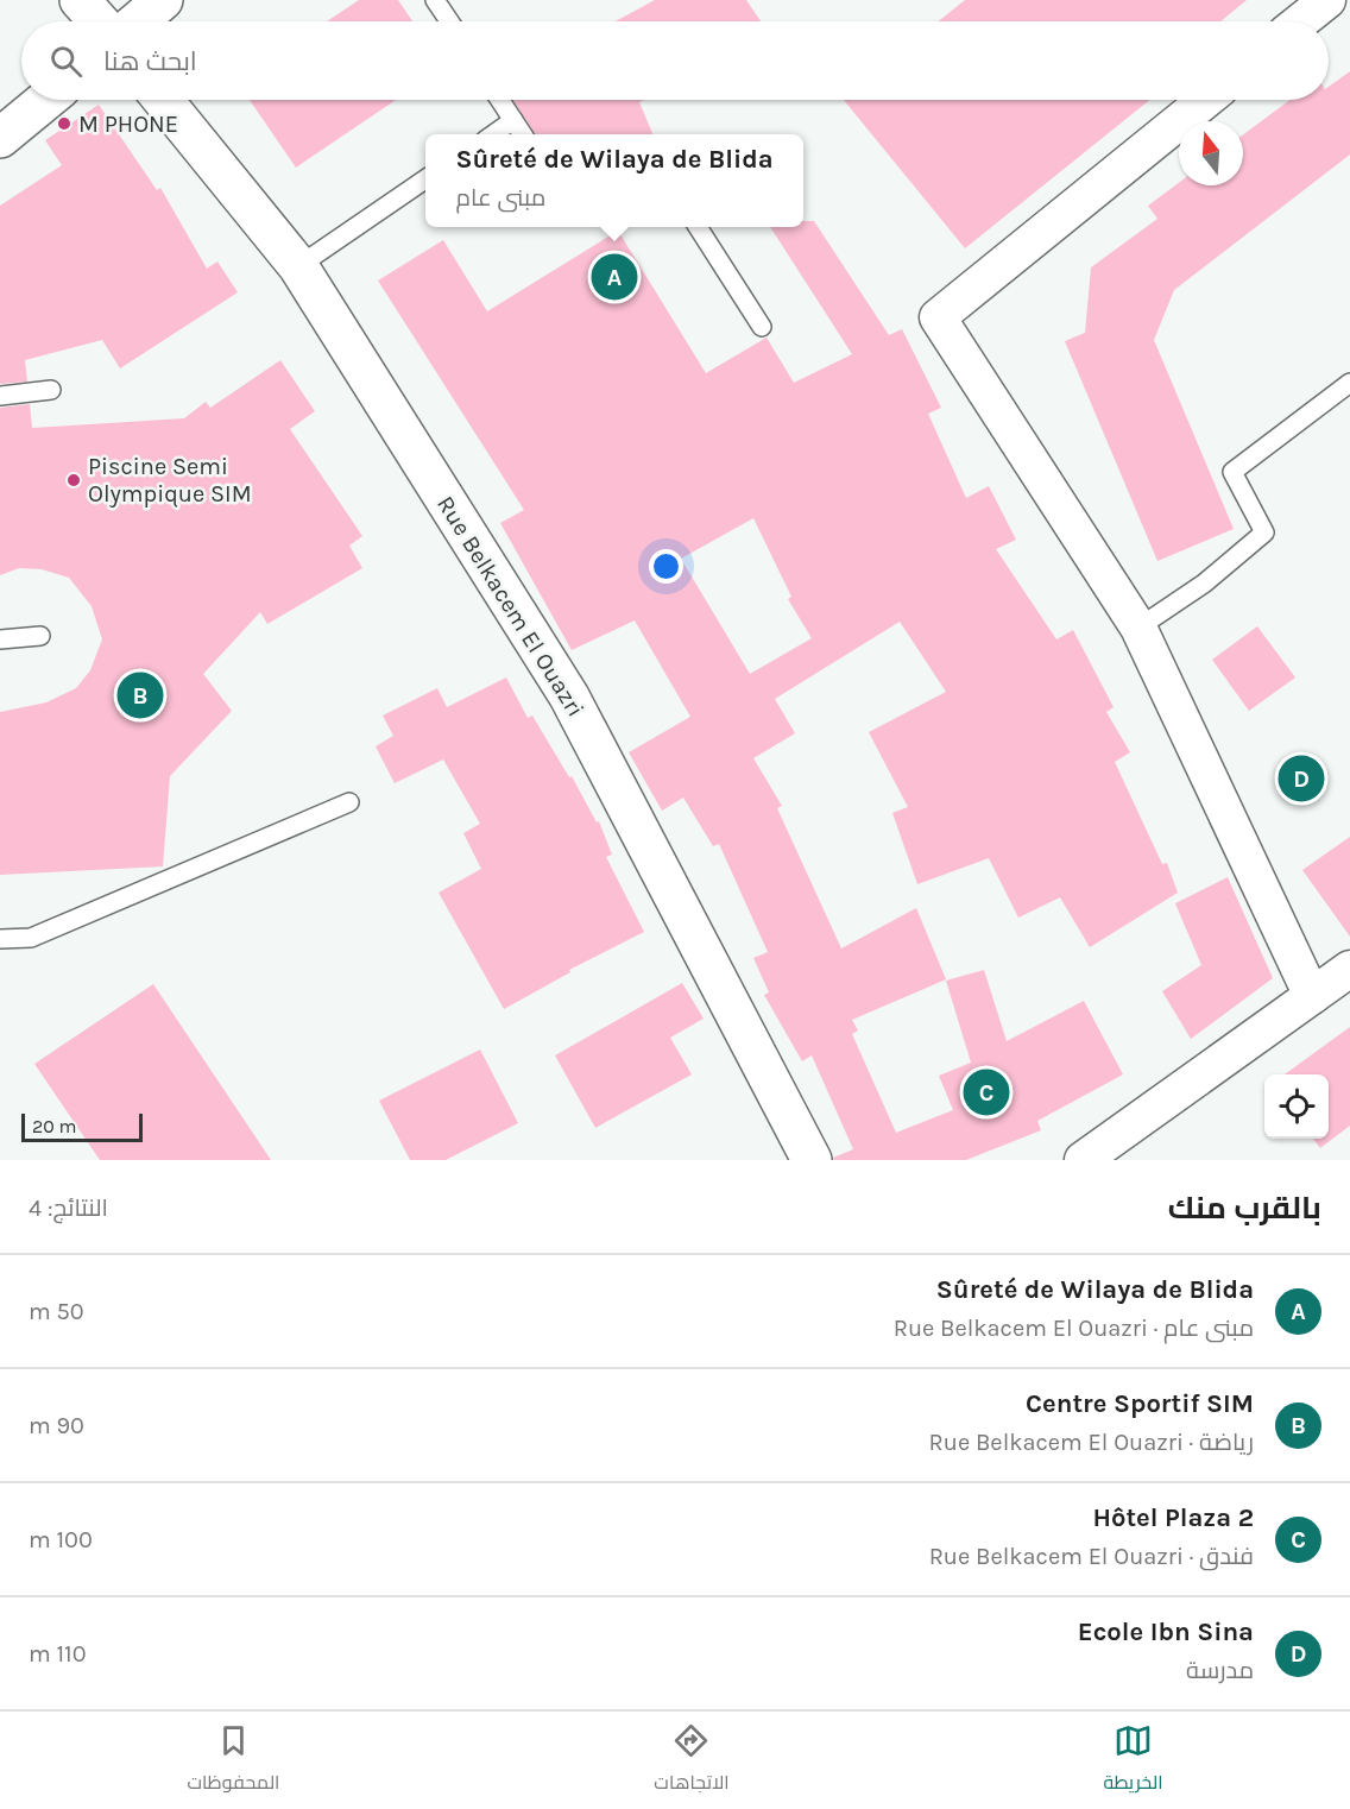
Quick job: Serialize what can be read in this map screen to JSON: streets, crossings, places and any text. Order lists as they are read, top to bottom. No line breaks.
{"streets":{"street":["Rue Belkacem El Ouazri"]},"places":["M PHONE","Piscine Semi Olympique SIM"],"scale_bar":"20 m","north":"top","page":{"search":"ابحث هنا","popup":["Sûreté de Wilaya de Blida","مبنى عام"],"pins":["A","B","D","C"],"scale":"20 m","heading":["بالقرب منك","النتائج: 4"],"list":[{"mark":"A","name":"Sûreté de Wilaya de Blida","note":"مبنى عام · Rue Belkacem El Ouazri","value":"50 m"},{"mark":"B","name":"Centre Sportif SIM","note":"رياضة · Rue Belkacem El Ouazri","value":"90 m"},{"mark":"C","name":"Hôtel Plaza 2","note":"فندق · Rue Belkacem El Ouazri","value":"100 m"},{"mark":"D","name":"Ecole Ibn Sina","note":"مدرسة","value":"110 m"}],"nav":["الخريطة","الاتجاهات","المحفوظات"]}}
